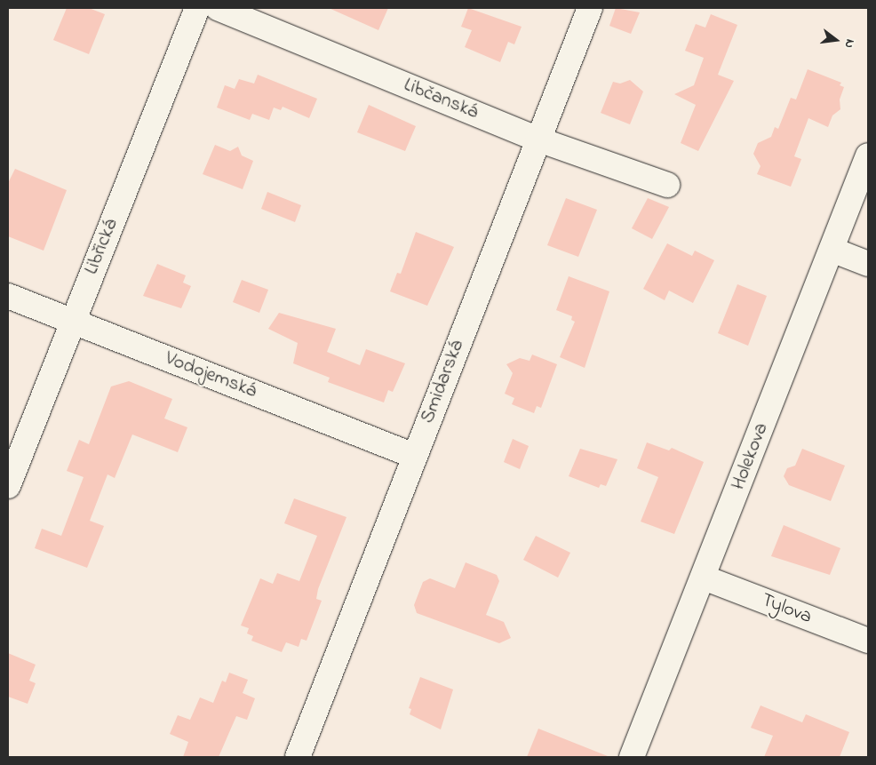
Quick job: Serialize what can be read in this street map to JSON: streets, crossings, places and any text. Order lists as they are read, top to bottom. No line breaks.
{"streets":{"street":["Libčanská","Libřická","Vodojemská","Smidarská","Holekova","Tylova"]},"crossings":[["Libčanská","Smidarská"],["Libřická","Vodojemská"],["Vodojemská","Smidarská"],["Holekova","Tylova"]],"north":"right"}
